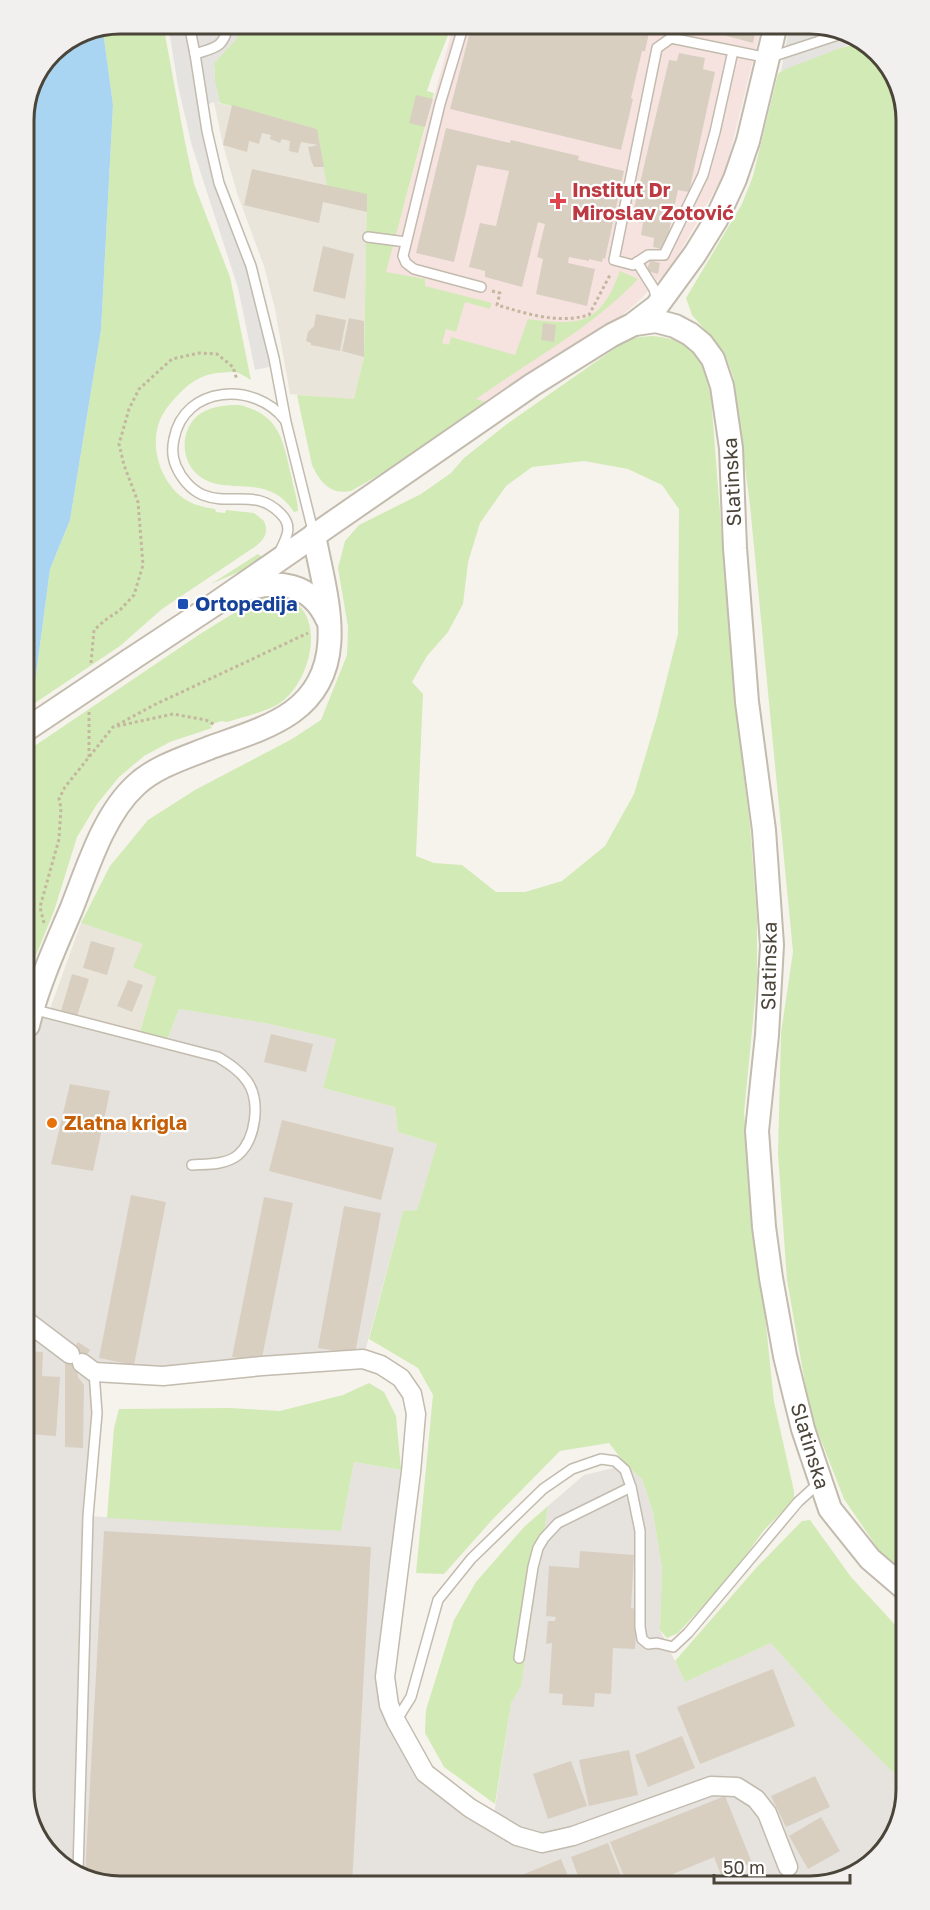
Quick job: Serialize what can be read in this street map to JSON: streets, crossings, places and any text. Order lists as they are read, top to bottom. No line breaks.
{"streets":{"street":["Slatinska"]},"places":{"health":["Institut Dr Miroslav Zotović"],"transit":["Ortopedija"],"other":["Zlatna krigla"]},"scale_bar":"50 m"}
